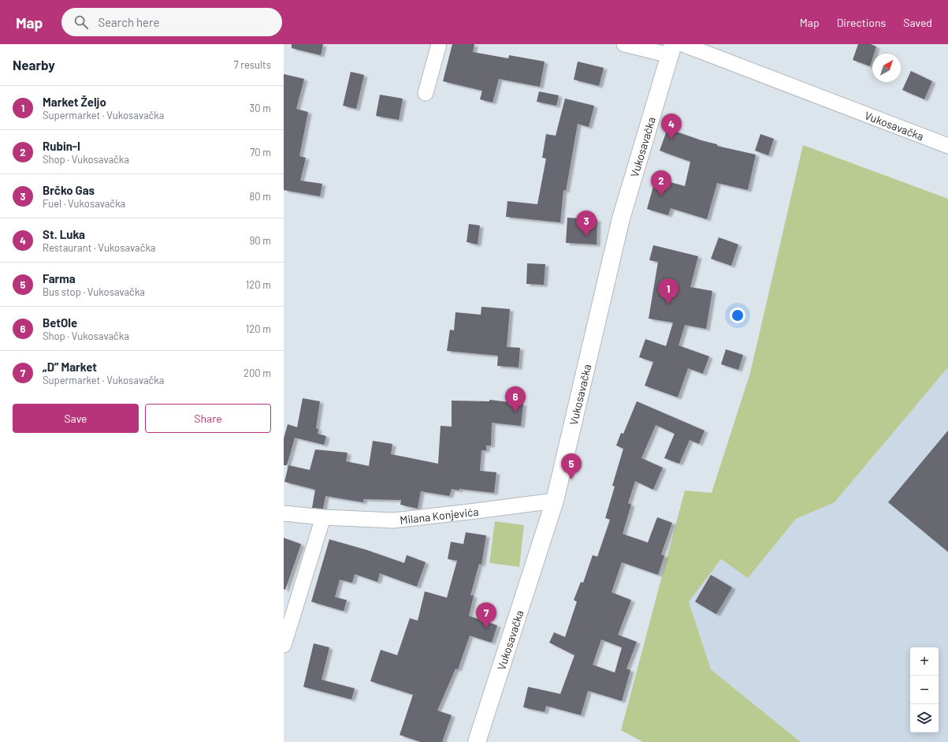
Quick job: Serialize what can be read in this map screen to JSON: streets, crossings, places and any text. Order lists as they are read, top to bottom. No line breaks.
{"streets":{"main road":["Vukosavačka"],"street":["Milana Konjevića"]},"crossings":[["Vukosavačka","Milana Konjevića"]],"north":"top right","page":{"header":"Map","search":"Search here","nav":["Map","Directions","Saved"],"heading":["Nearby","7 results"],"list":[{"mark":"1","name":"Market Željo","note":"Supermarket · Vukosavačka","value":"30 m"},{"mark":"2","name":"Rubin-I","note":"Shop · Vukosavačka","value":"70 m"},{"mark":"3","name":"Brčko Gas","note":"Fuel · Vukosavačka","value":"80 m"},{"mark":"4","name":"St. Luka","note":"Restaurant · Vukosavačka","value":"90 m"},{"mark":"5","name":"Farma","note":"Bus stop · Vukosavačka","value":"120 m"},{"mark":"6","name":"BetOle","note":"Shop · Vukosavačka","value":"120 m"},{"mark":"7","name":"„D” Market","note":"Supermarket · Vukosavačka","value":"200 m"}],"pins":["4","2","3","1","6","5","7"],"buttons":["Save","Share"],"map_buttons":["+","−"]}}
